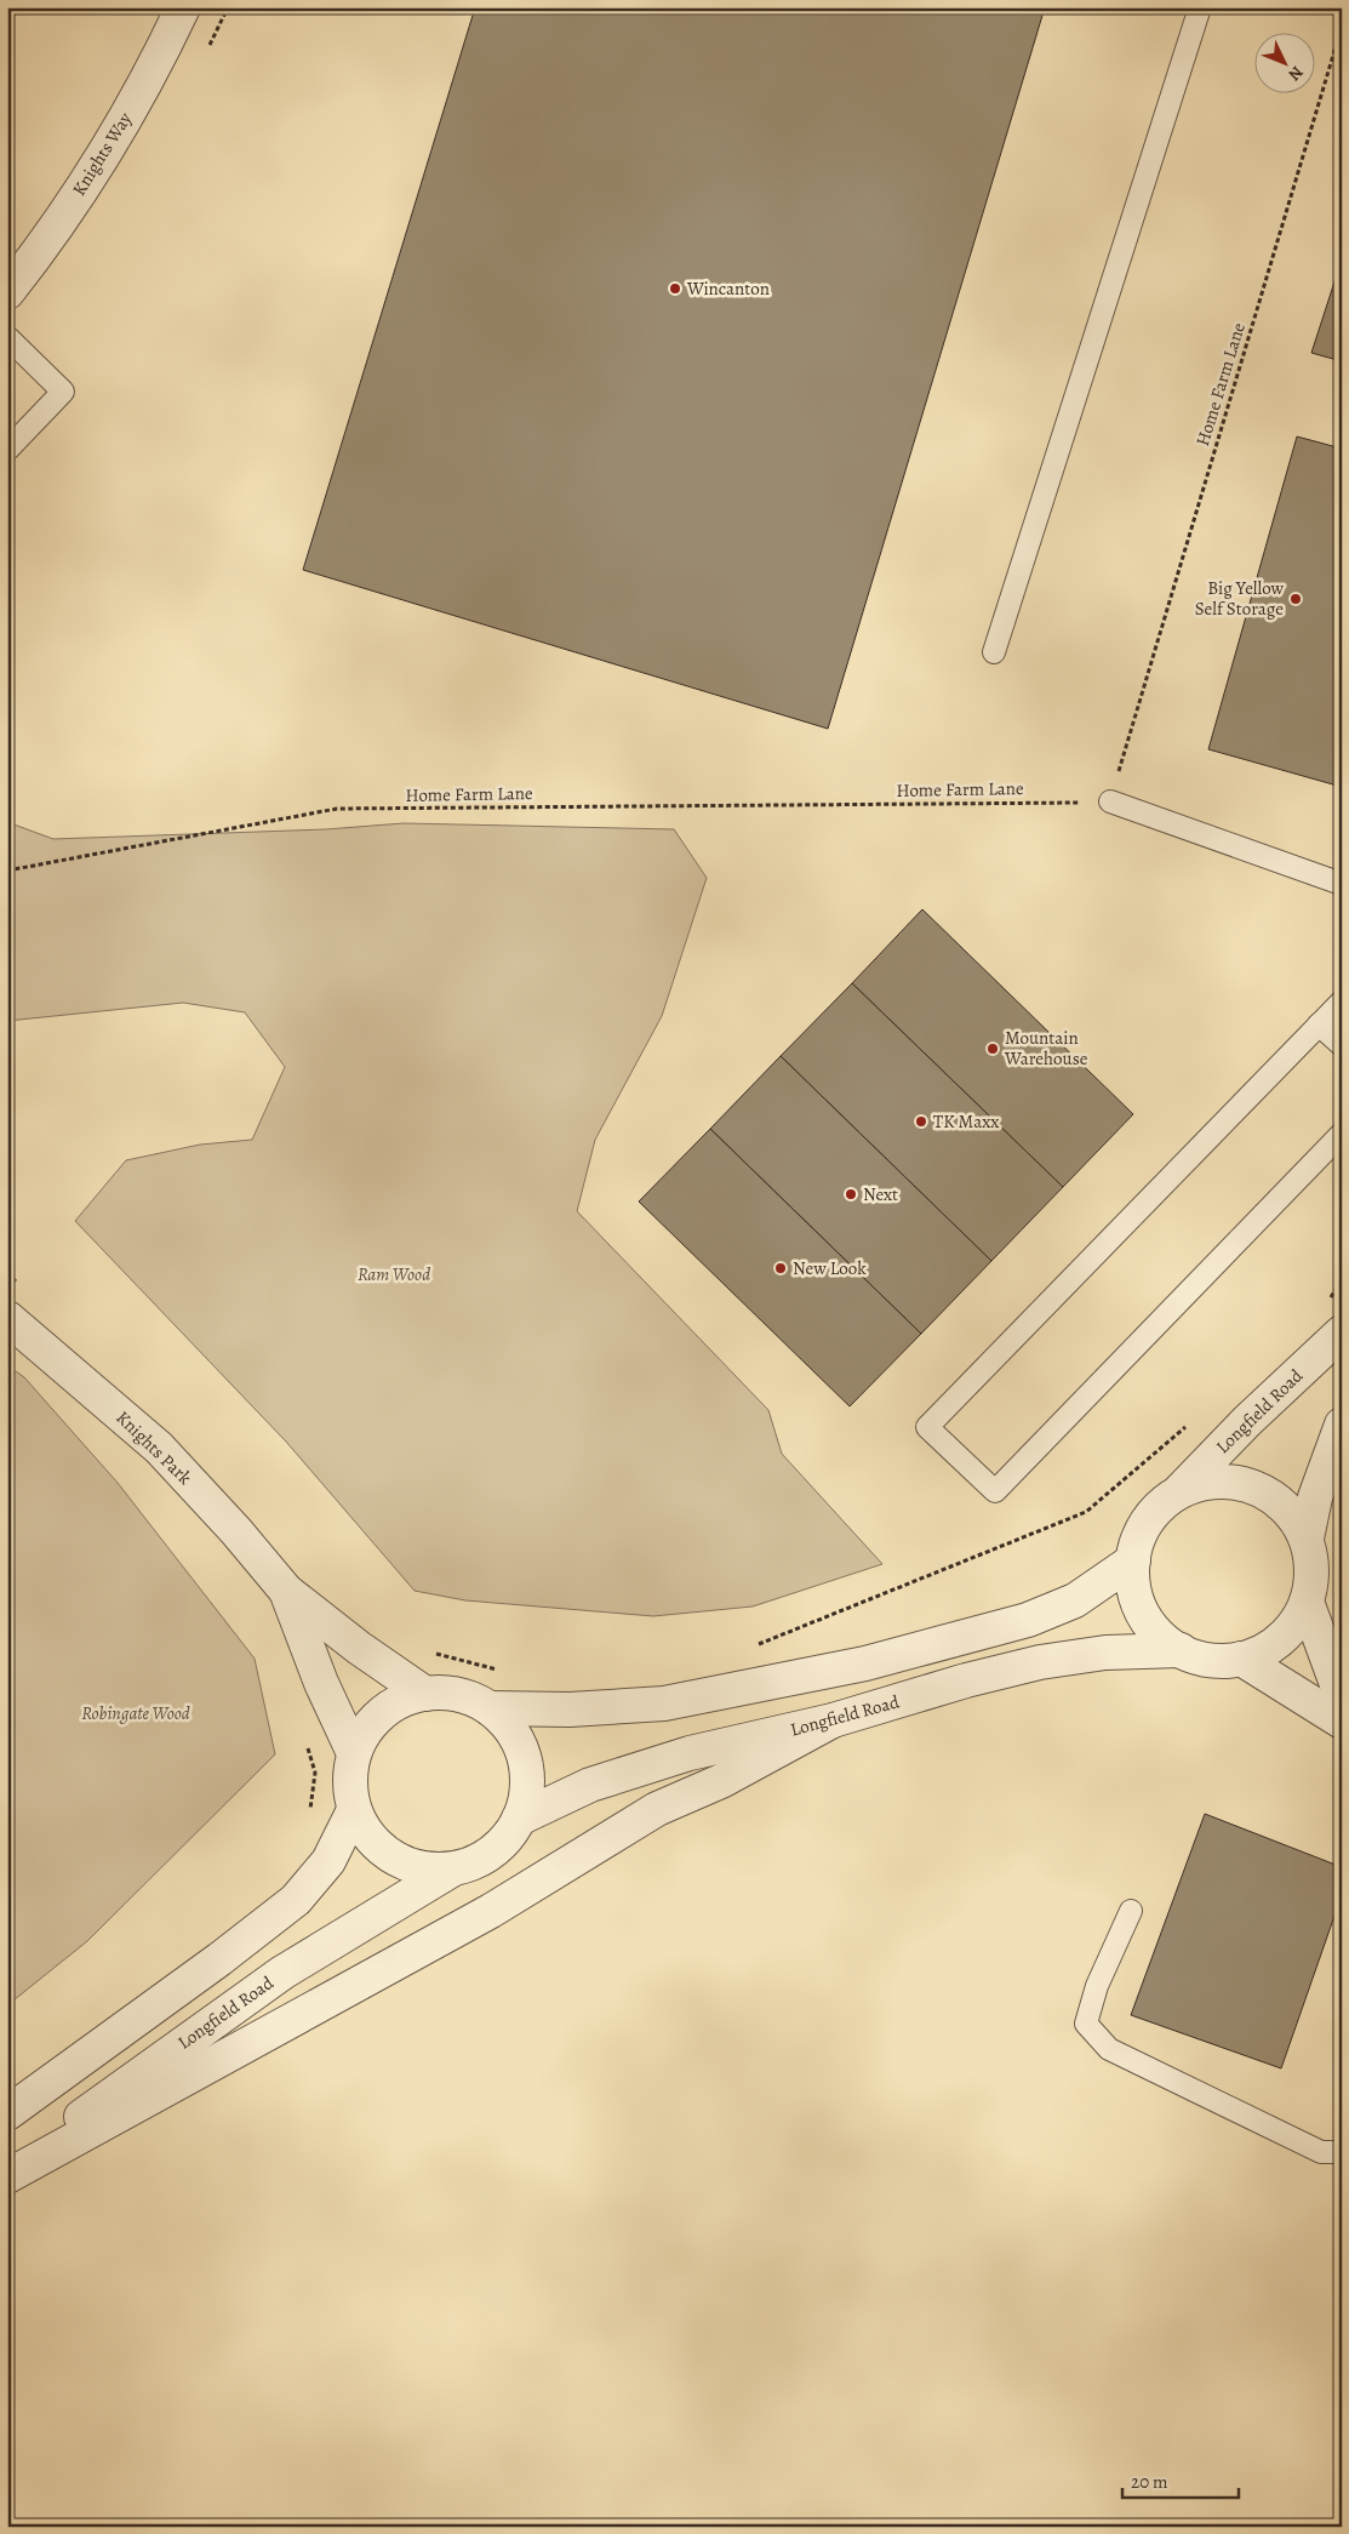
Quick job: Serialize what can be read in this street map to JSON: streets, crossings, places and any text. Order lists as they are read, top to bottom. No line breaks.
{"streets":{"street":["Knights Way","Longfield Road","Knights Park"],"path":["Home Farm Lane"]},"crossings":[["Longfield Road","Knights Park"]],"parks":["Ram Wood","Robingate Wood"],"places":["Wincanton","Big Yellow Self Storage","Mountain Warehouse","TK Maxx","Next","New Look"],"scale_bar":"20 m","north":"bottom right"}
